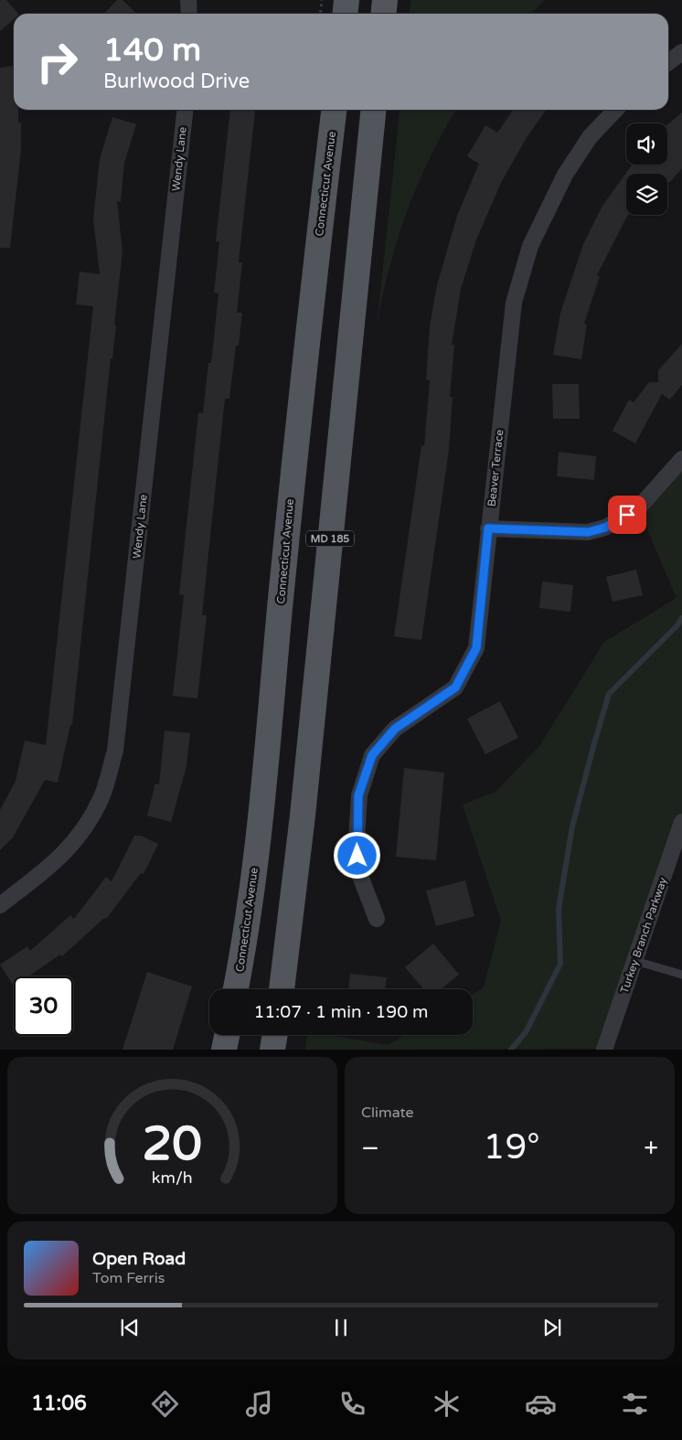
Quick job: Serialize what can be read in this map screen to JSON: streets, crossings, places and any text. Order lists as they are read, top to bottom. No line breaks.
{"streets":{"main road":["Connecticut Avenue","MD 185"],"street":["Wendy Lane","Beaver Terrace","Turkey Branch Parkway"]},"page":{"turn":["140 m","Burlwood Drive"],"limit":"30","trip":"11:07 · 1 min · 190 m","tile":"Climate","heat":["−","19°","+"],"song":["Open Road","Tom Ferris"],"tabs":"11:06","gauge":["20","km/h"]}}
